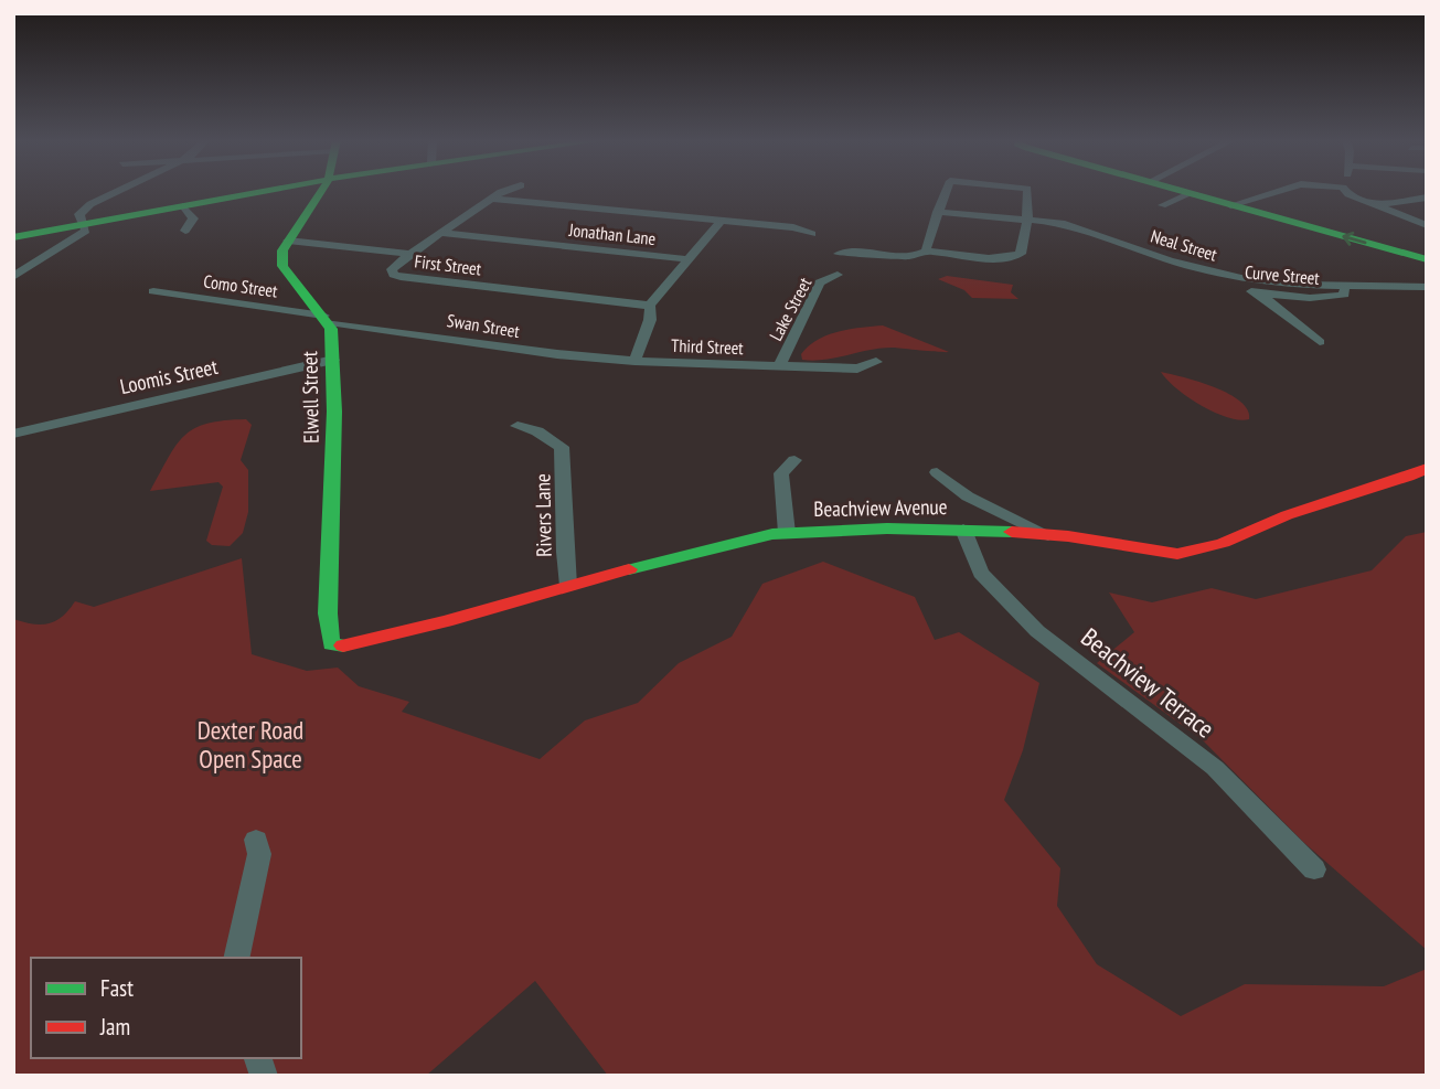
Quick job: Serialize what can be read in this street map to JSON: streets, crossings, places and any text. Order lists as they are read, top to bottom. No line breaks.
{"streets":{"street":["Jonathan Lane","Neal Street","First Street","Curve Street","Como Street","Lake Street","Swan Street","Third Street","Loomis Street","Elwell Street","Beachview Avenue","Rivers Lane","Beachview Terrace"]},"crossings":[["Neal Street","Curve Street"],["Como Street","Swan Street"],["Como Street","Elwell Street"],["Lake Street","Third Street"],["Swan Street","Third Street"],["Swan Street","Elwell Street"],["Loomis Street","Elwell Street"],["Elwell Street","Beachview Avenue"],["Beachview Avenue","Rivers Lane"],["Beachview Avenue","Beachview Terrace"]],"parks":["Dexter Road Open Space"],"legend":["Fast","Jam"]}
